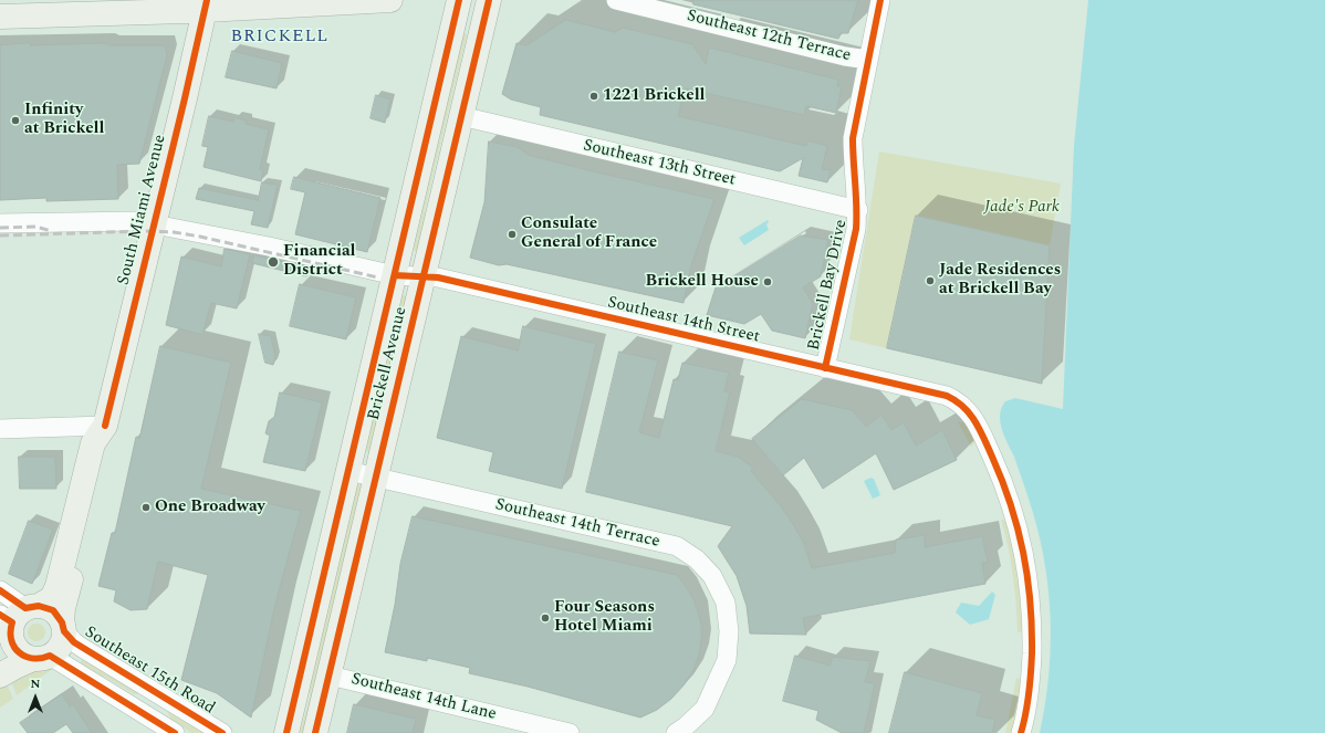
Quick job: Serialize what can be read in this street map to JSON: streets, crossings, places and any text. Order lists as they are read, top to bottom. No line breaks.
{"streets":{"main road":["South Miami Avenue","Brickell Avenue"],"street":["Southeast 12th Terrace","Southeast 13th Street","Brickell Bay Drive","Southeast 14th Street","Southeast 14th Terrace","Southeast 15th Road","Southeast 14th Lane"]},"crossings":[["Southeast 12th Terrace","Brickell Bay Drive"],["Southeast 13th Street","Brickell Bay Drive"],["Southeast 13th Street","Brickell Avenue"],["South Miami Avenue","Southeast 14th Street"],["South Miami Avenue","Southeast 15th Road"],["Brickell Bay Drive","Southeast 14th Street"],["Southeast 14th Street","Brickell Avenue"],["Brickell Avenue","Southeast 14th Terrace"],["Brickell Avenue","Southeast 14th Lane"]],"districts":["BRICKELL"],"parks":["Jade's Park"],"places":["1221 Brickell","Infinity at Brickell","Consulate General of France","Financial District","Jade Residences at Brickell Bay","Brickell House","One Broadway","Four Seasons Hotel Miami"],"north":"top"}
